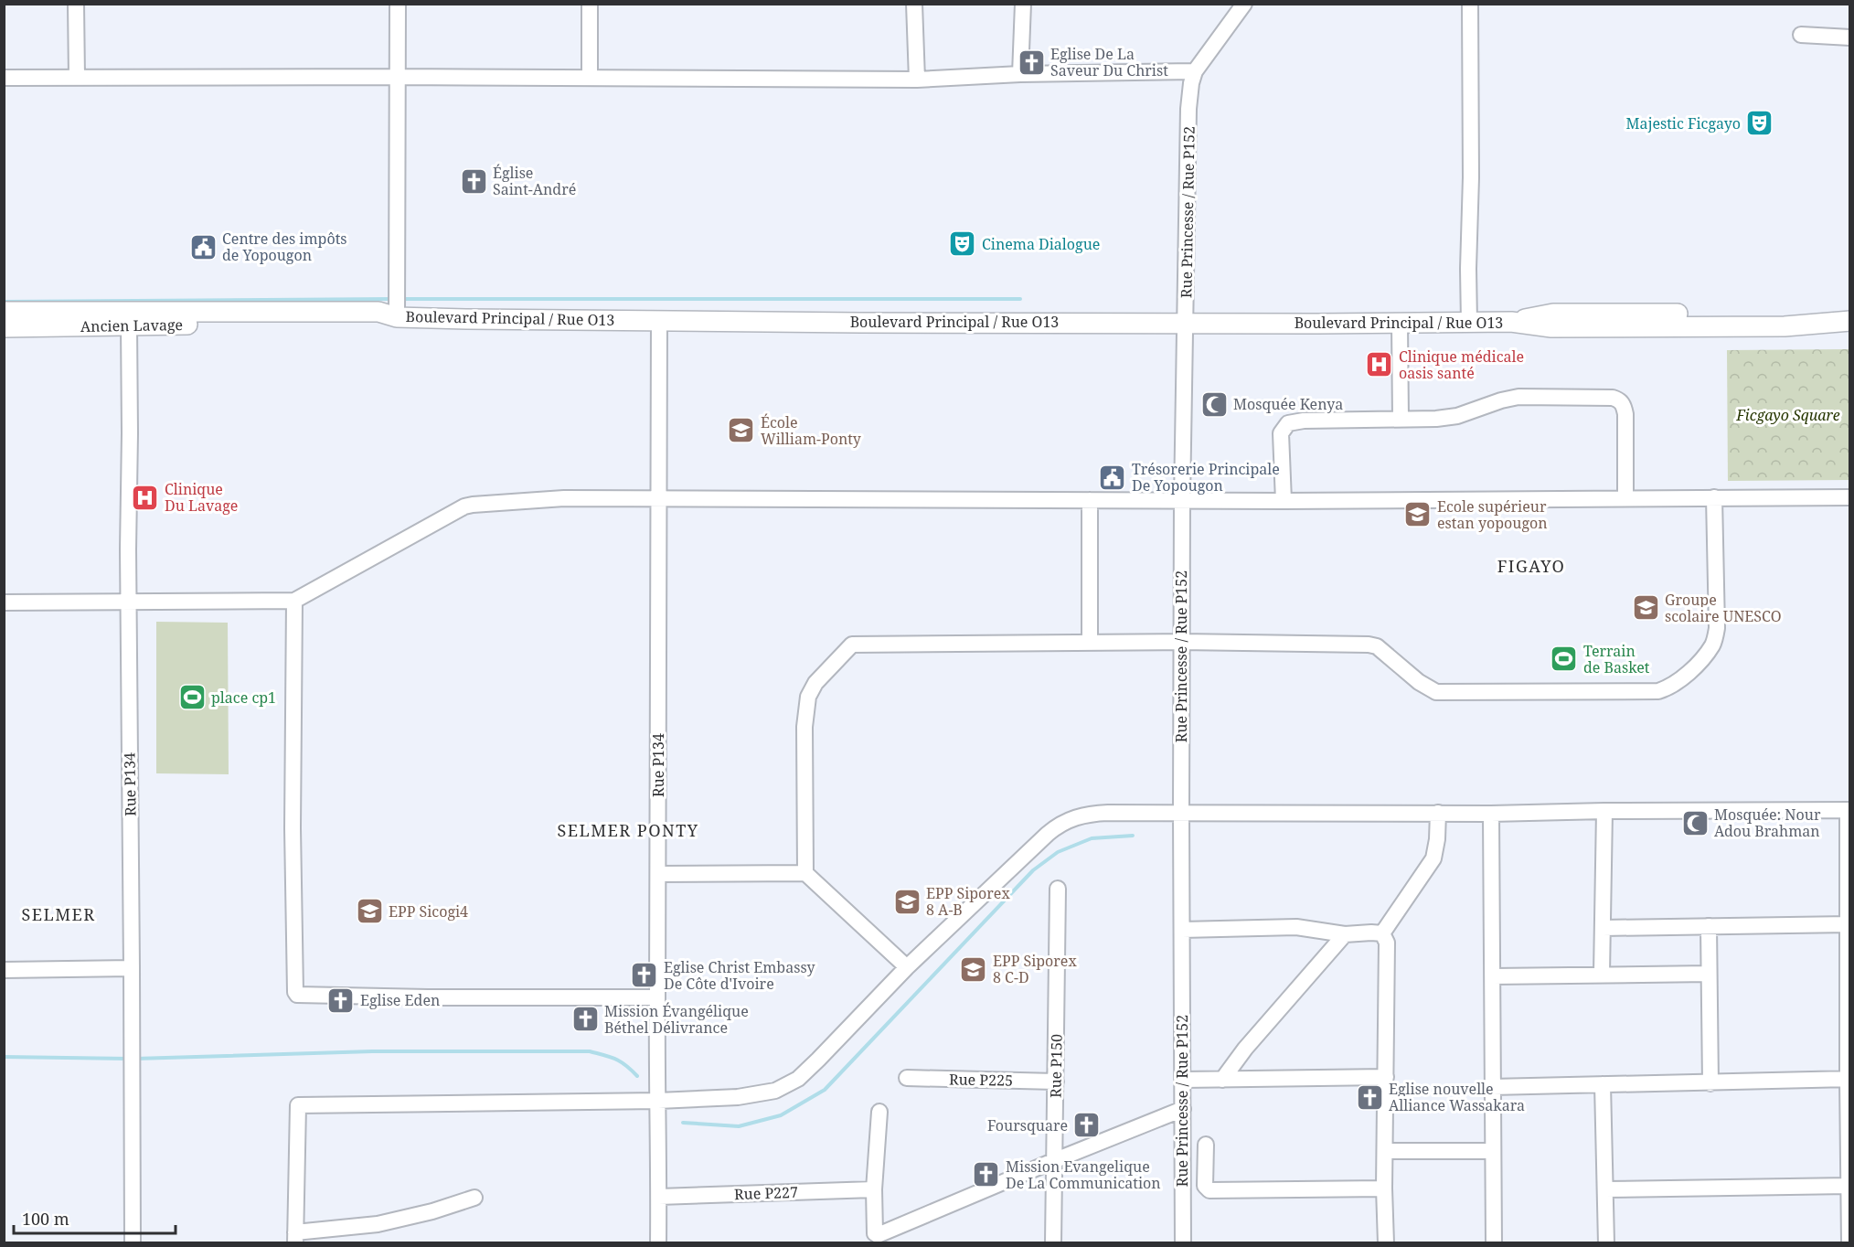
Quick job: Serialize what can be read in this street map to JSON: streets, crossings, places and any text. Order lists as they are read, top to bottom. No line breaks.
{"streets":{"main road":["Boulevard Principal / Rue O13","Ancien Lavage"],"street":["Rue Princesse / Rue P152","Rue P134","Rue P150","Rue P225","Rue P227"]},"crossings":[["Rue Princesse / Rue P152","Boulevard Principal / Rue O13"],["Boulevard Principal / Rue O13","Ancien Lavage"],["Boulevard Principal / Rue O13","Rue P134"],["Ancien Lavage","Rue P134"],["Rue P134","Rue P227"],["Rue P150","Rue P225"]],"districts":["FIGAYO","SELMER PONTY","SELMER"],"parks":["Ficgayo Square"],"places":{"church":["Eglise De La Saveur Du Christ","Église Saint-André","Eglise Christ Embassy De Côte d'Ivoire","Eglise Eden","Mission Évangélique Béthel Délivrance","Eglise nouvelle Alliance Wassakara","Foursquare","Mission Evangelique De La Communication"],"theatre":["Majestic Ficgayo","Cinema Dialogue"],"public building":["Centre des impôts de Yopougon","Trésorerie Principale De Yopougon"],"hospital":["Clinique médicale oasis santé","Clinique Du Lavage"],"mosque":["Mosquée Kenya","Mosquée: Nour Adou Brahman"],"school or university":["École William-Ponty","Ecole supérieur estan yopougon","Groupe scolaire UNESCO","EPP Siporex 8 A-B","EPP Sicogi4","EPP Siporex 8 C-D"],"sports":["Terrain de Basket","place cp1"]},"scale_bar":"100 m"}
